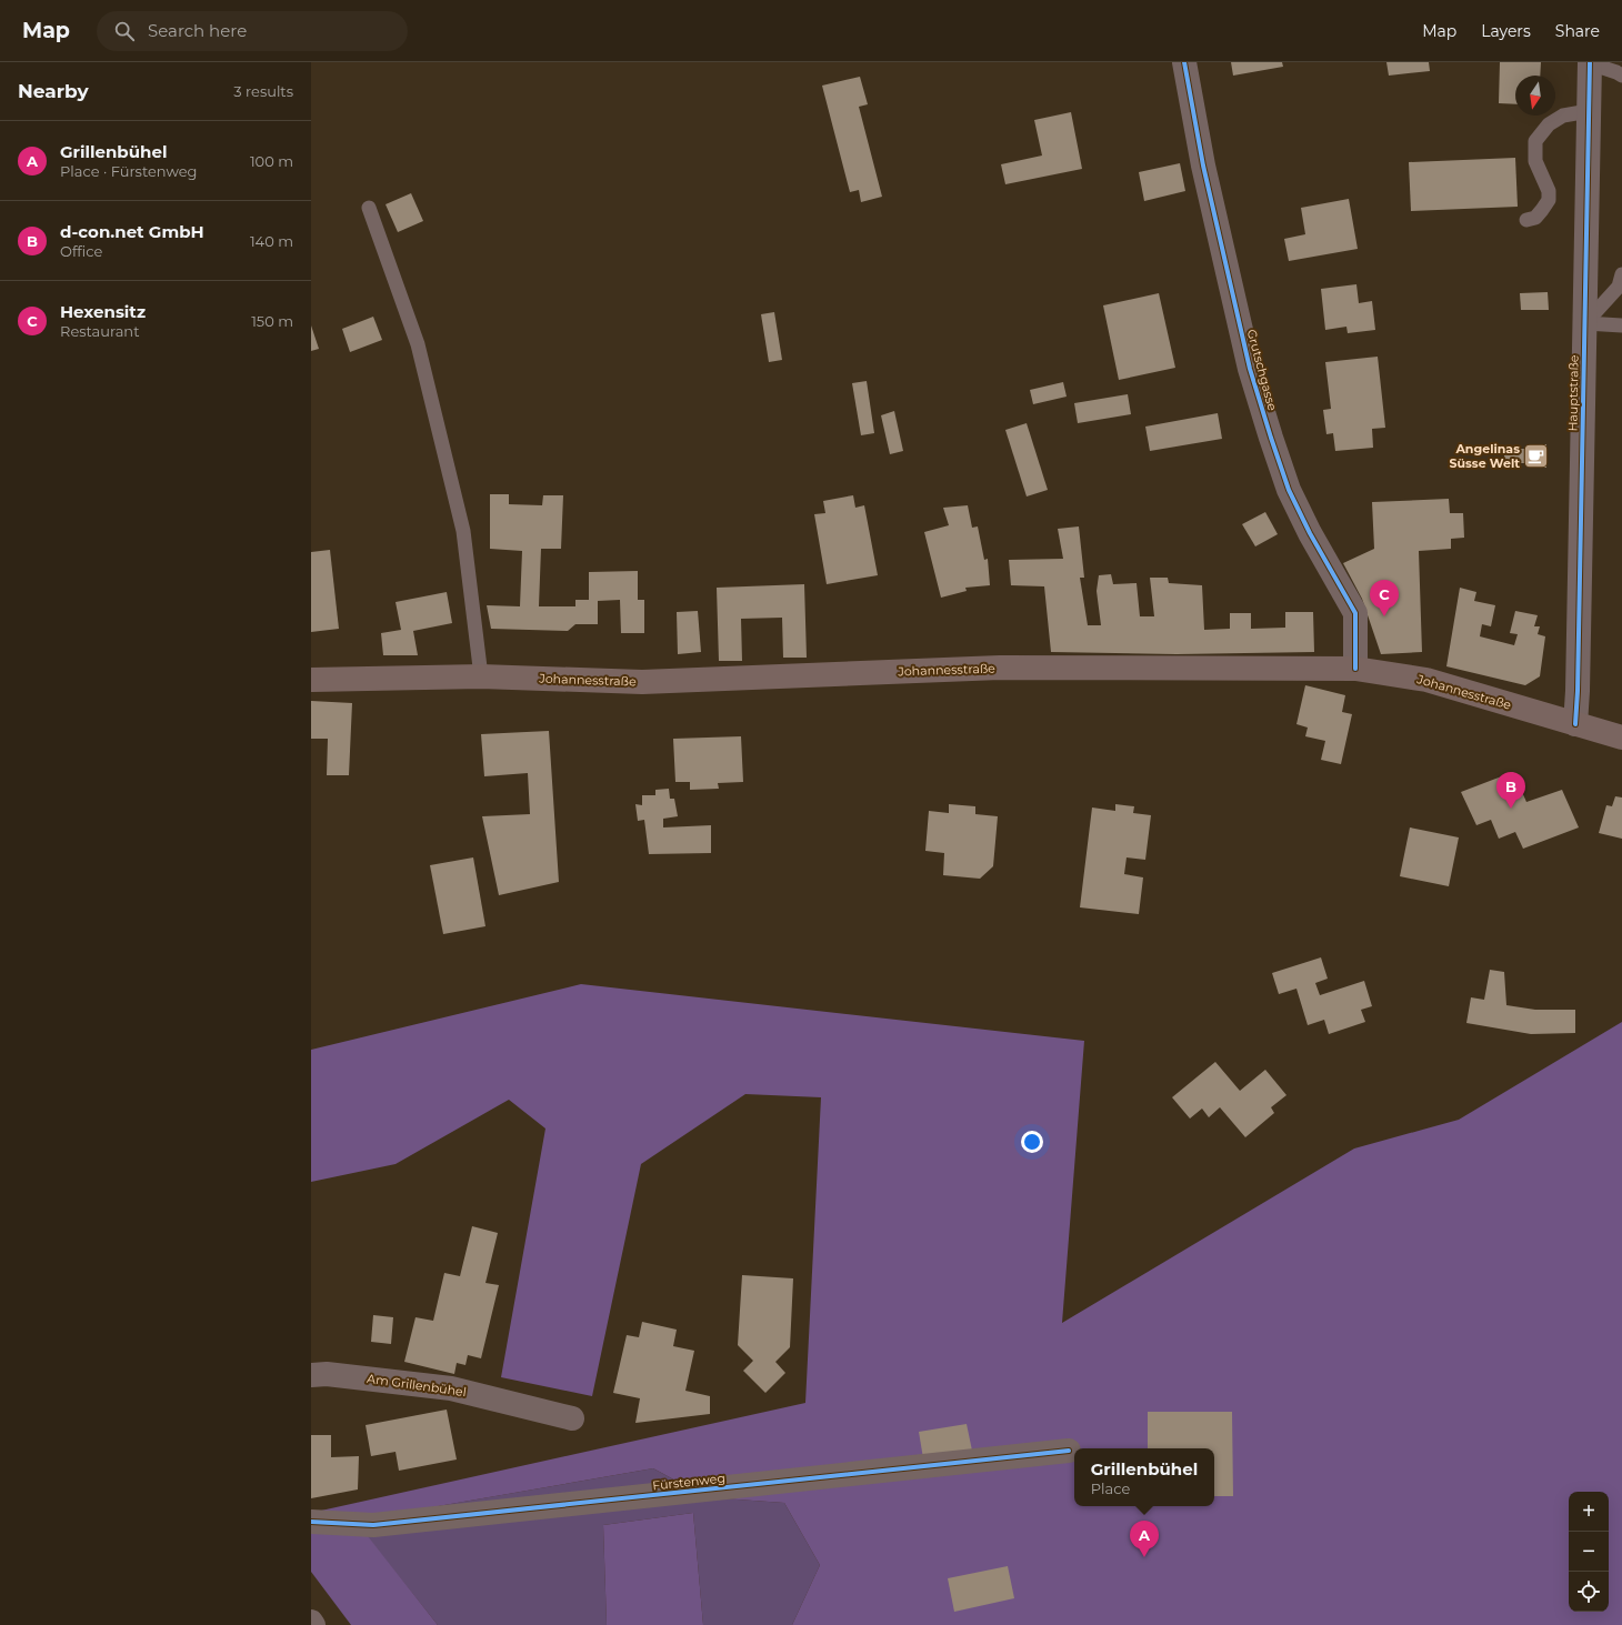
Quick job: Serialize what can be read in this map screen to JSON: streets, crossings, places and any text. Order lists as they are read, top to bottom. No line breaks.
{"streets":{"main road":["Johannesstraße"],"street":["Grutschgasse","Hauptstraße","Am Grillenbühel","Fürstenweg"]},"crossings":[["Grutschgasse","Johannesstraße"],["Hauptstraße","Johannesstraße"]],"places":{"cafe":["Angelinas Süsse Welt"]},"north":"bottom","page":{"header":"Map","search":"Search here","nav":["Map","Layers","Share"],"heading":["Nearby","3 results"],"list":[{"mark":"A","name":"Grillenbühel","note":"Place · Fürstenweg","value":"100 m"},{"mark":"B","name":"d-con.net GmbH","note":"Office","value":"140 m"},{"mark":"C","name":"Hexensitz","note":"Restaurant","value":"150 m"}],"pins":["C","B","A"],"popup":["Grillenbühel","Place"],"map_buttons":["+","−"]}}
